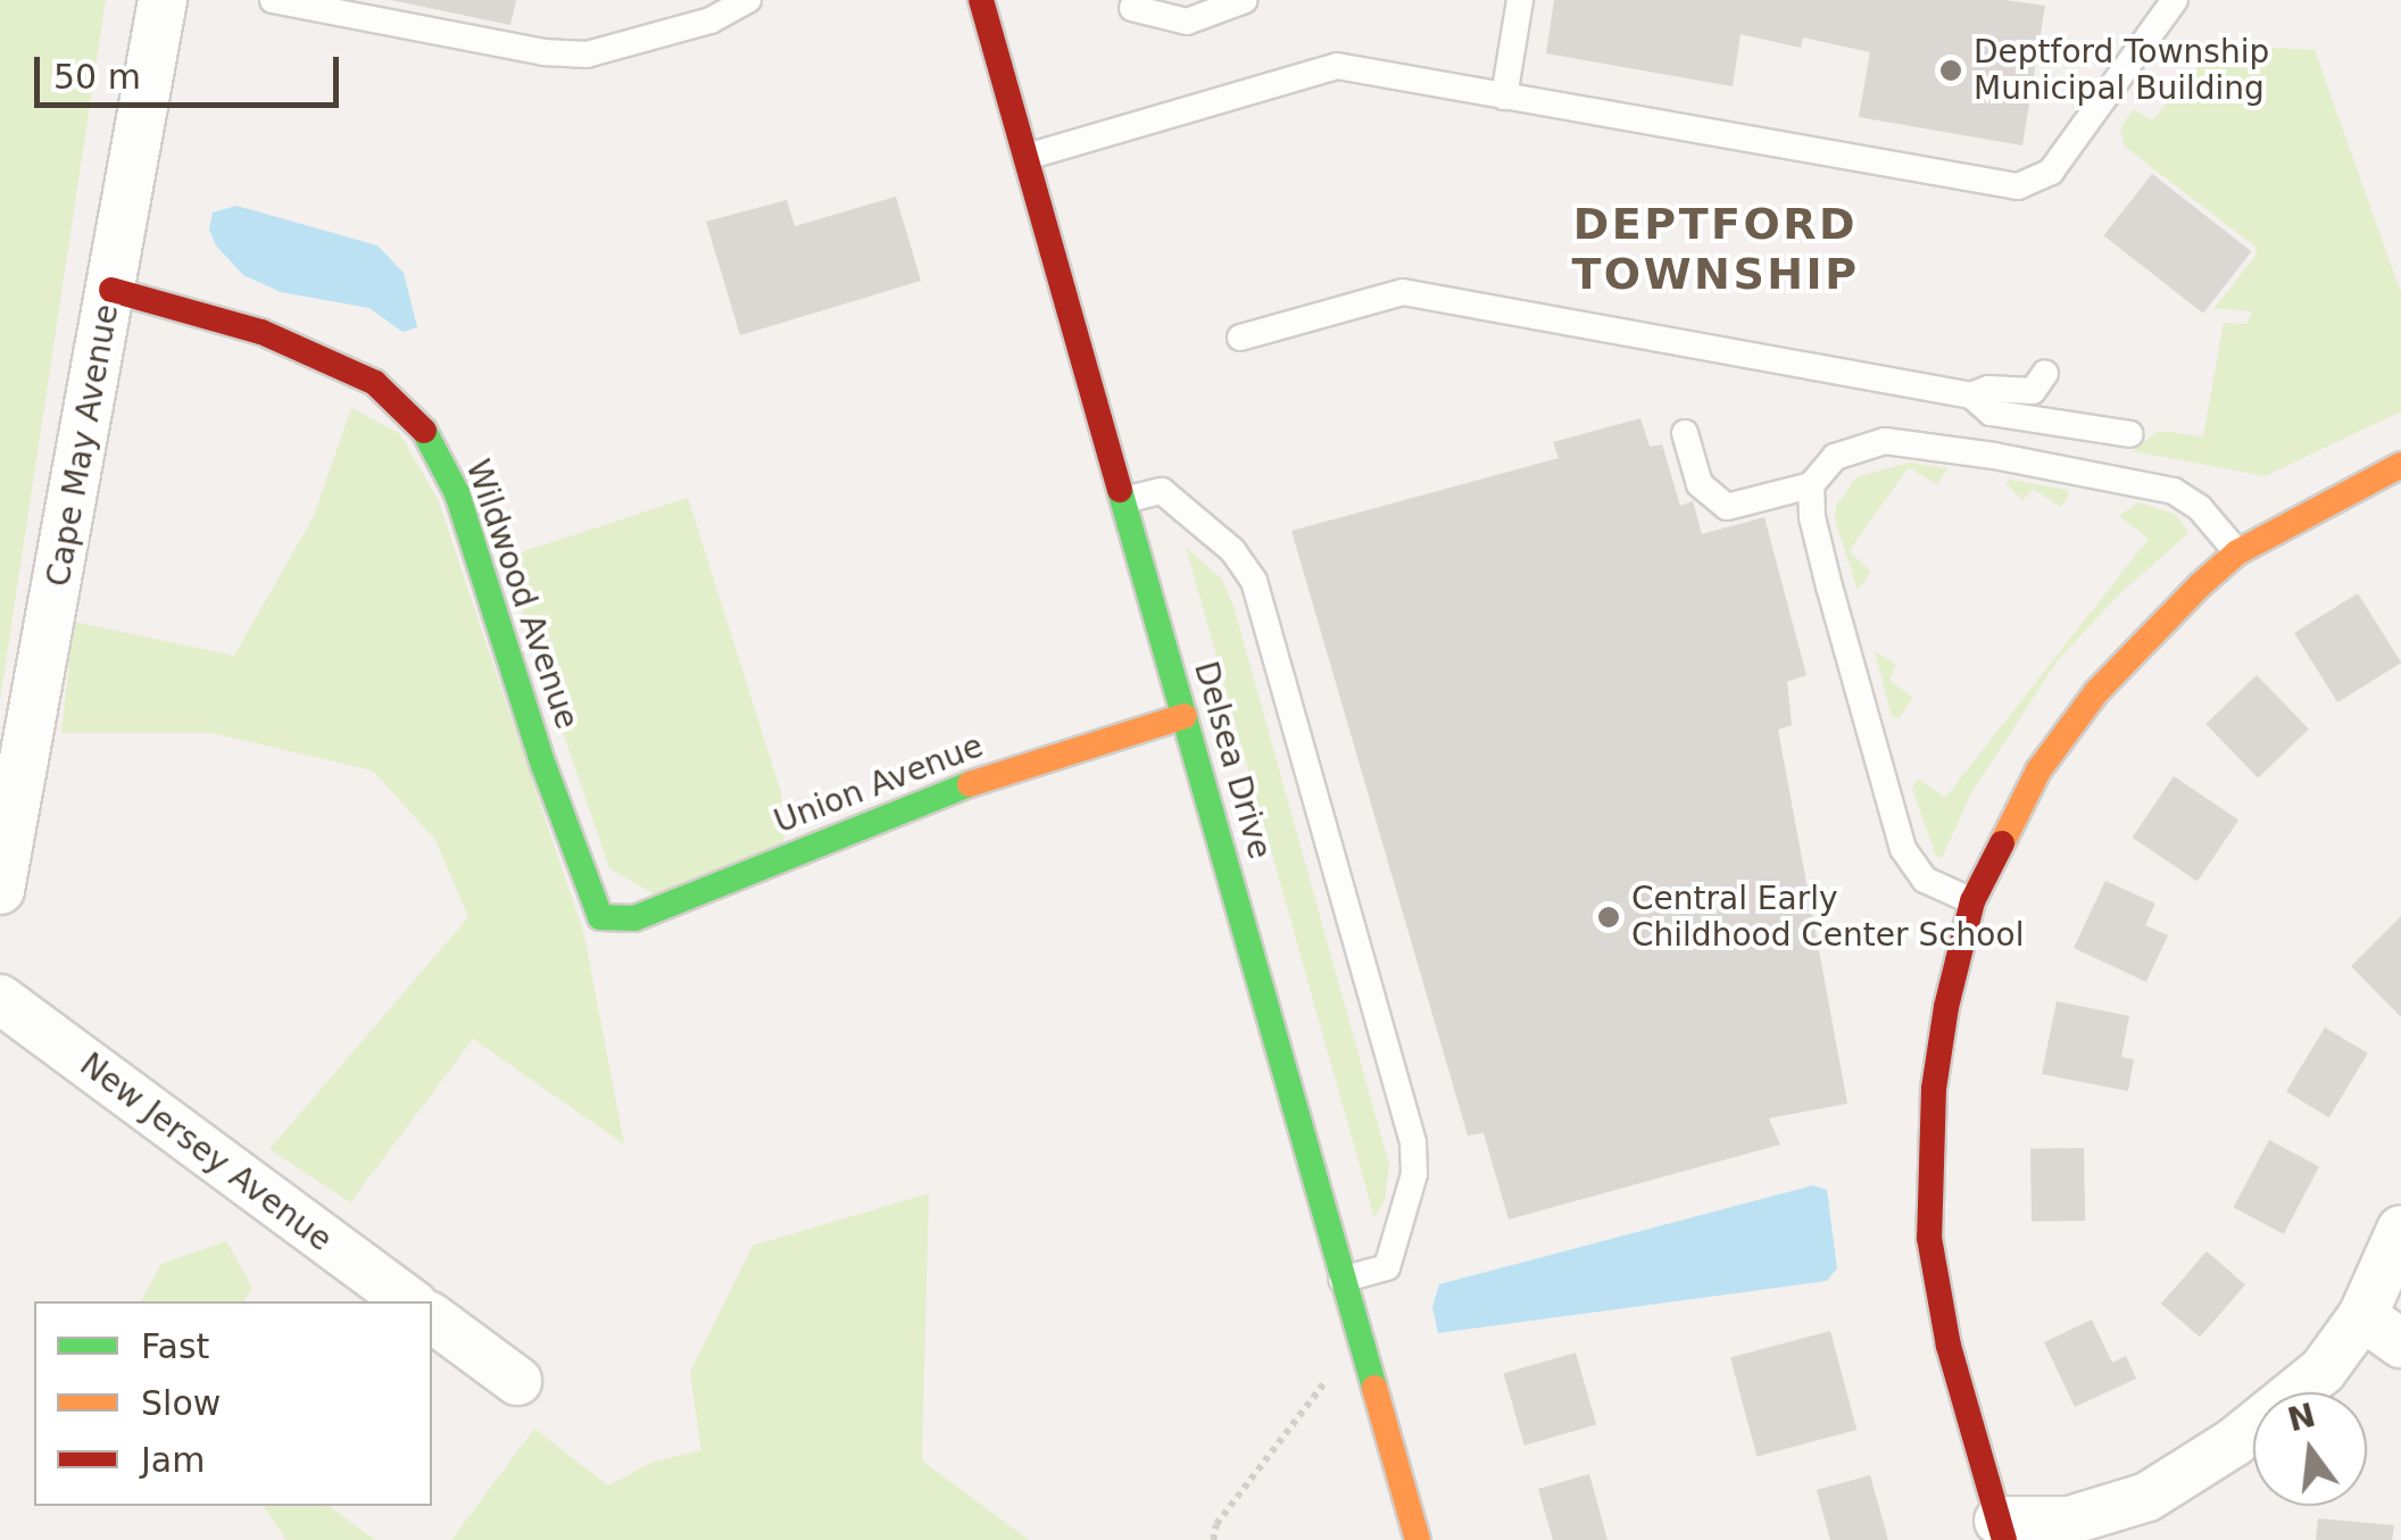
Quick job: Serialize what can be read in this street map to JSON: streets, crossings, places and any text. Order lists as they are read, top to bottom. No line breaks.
{"streets":{"street":["Cape May Avenue","Wildwood Avenue","Delsea Drive","Union Avenue","New Jersey Avenue"]},"crossings":[["Cape May Avenue","Wildwood Avenue"],["Wildwood Avenue","Union Avenue"],["Delsea Drive","Union Avenue"]],"districts":["DEPTFORD TOWNSHIP"],"places":["Deptford Township Municipal Building","Central Early Childhood Center School"],"legend":["Fast","Slow","Jam"],"scale_bar":"50 m","north":"top"}
